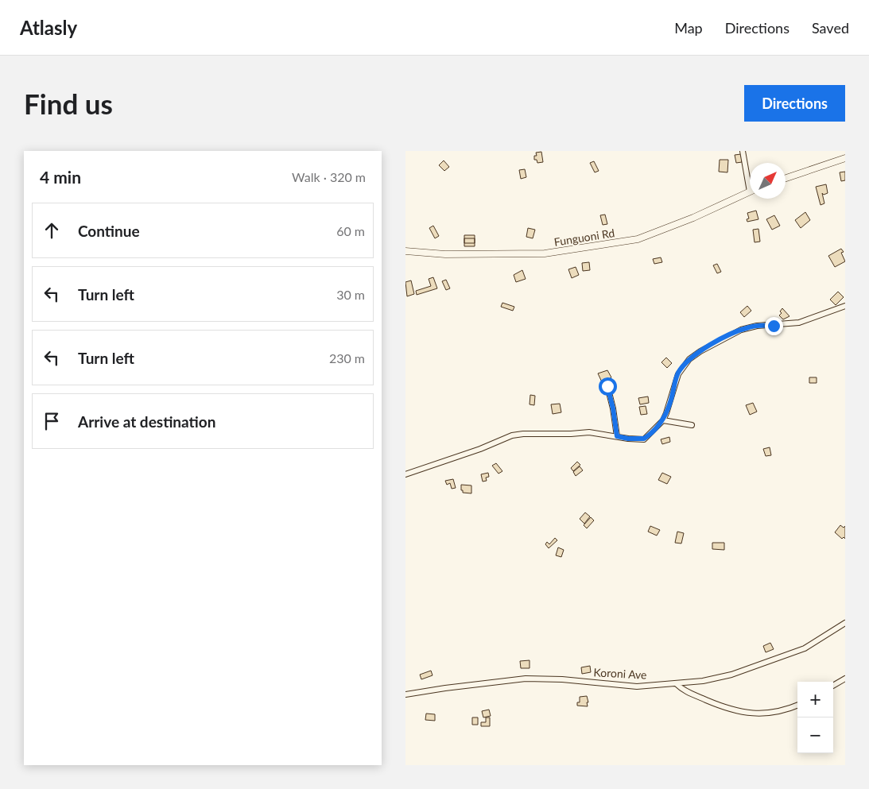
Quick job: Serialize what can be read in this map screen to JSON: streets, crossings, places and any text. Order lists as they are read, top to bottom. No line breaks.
{"streets":{"street":["Funguoni Rd","Koroni Ave"]},"north":"top right","page":{"header":"Atlasly","nav":["Map","Directions","Saved"],"buttons":"Directions","title":"Find us","heading":["4 min","Walk · 320 m"],"list":[["Continue","60 m"],["Turn left","30 m"],["Turn left","230 m"],"Arrive at destination"],"map_buttons":["+","−"]}}
